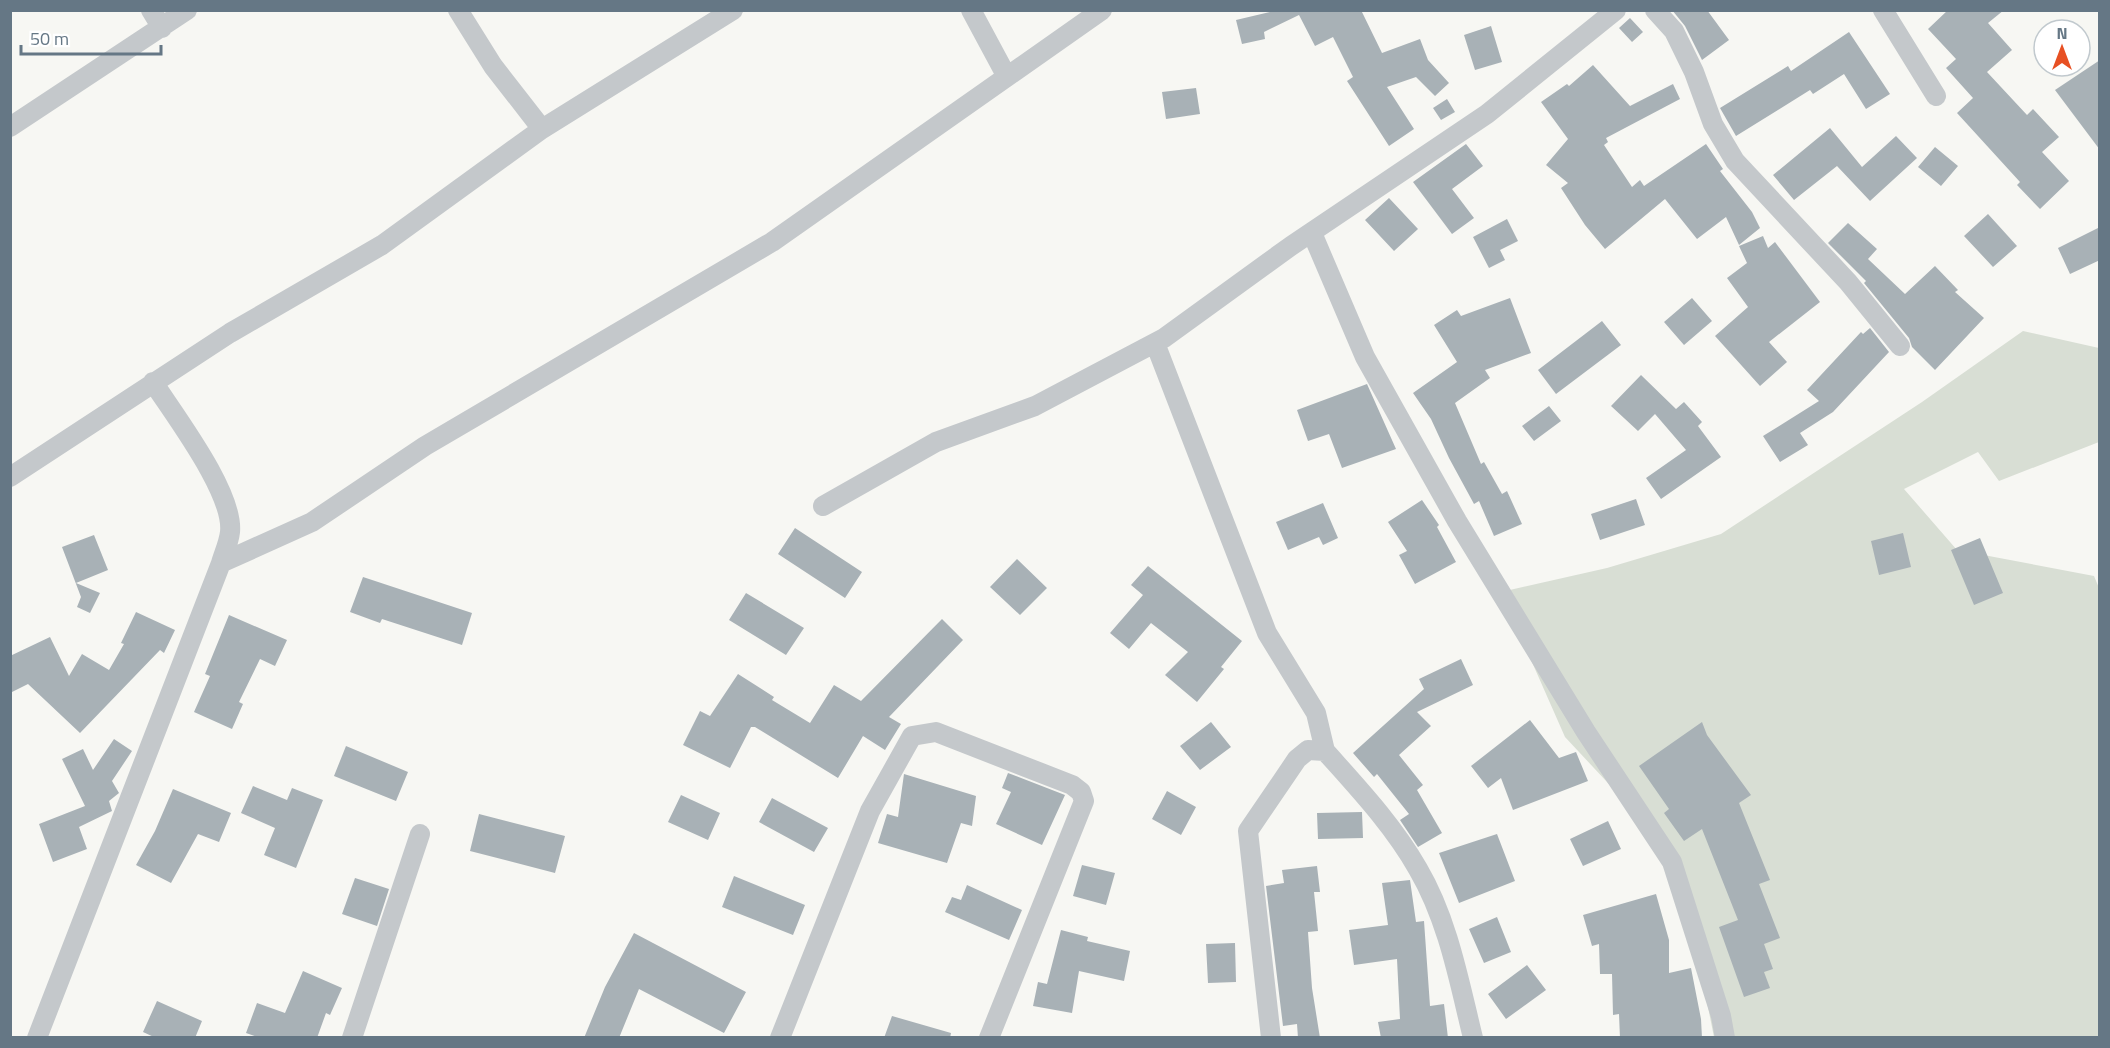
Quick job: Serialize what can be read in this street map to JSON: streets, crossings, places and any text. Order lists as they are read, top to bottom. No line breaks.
{"scale_bar":"50 m","north":"top"}
